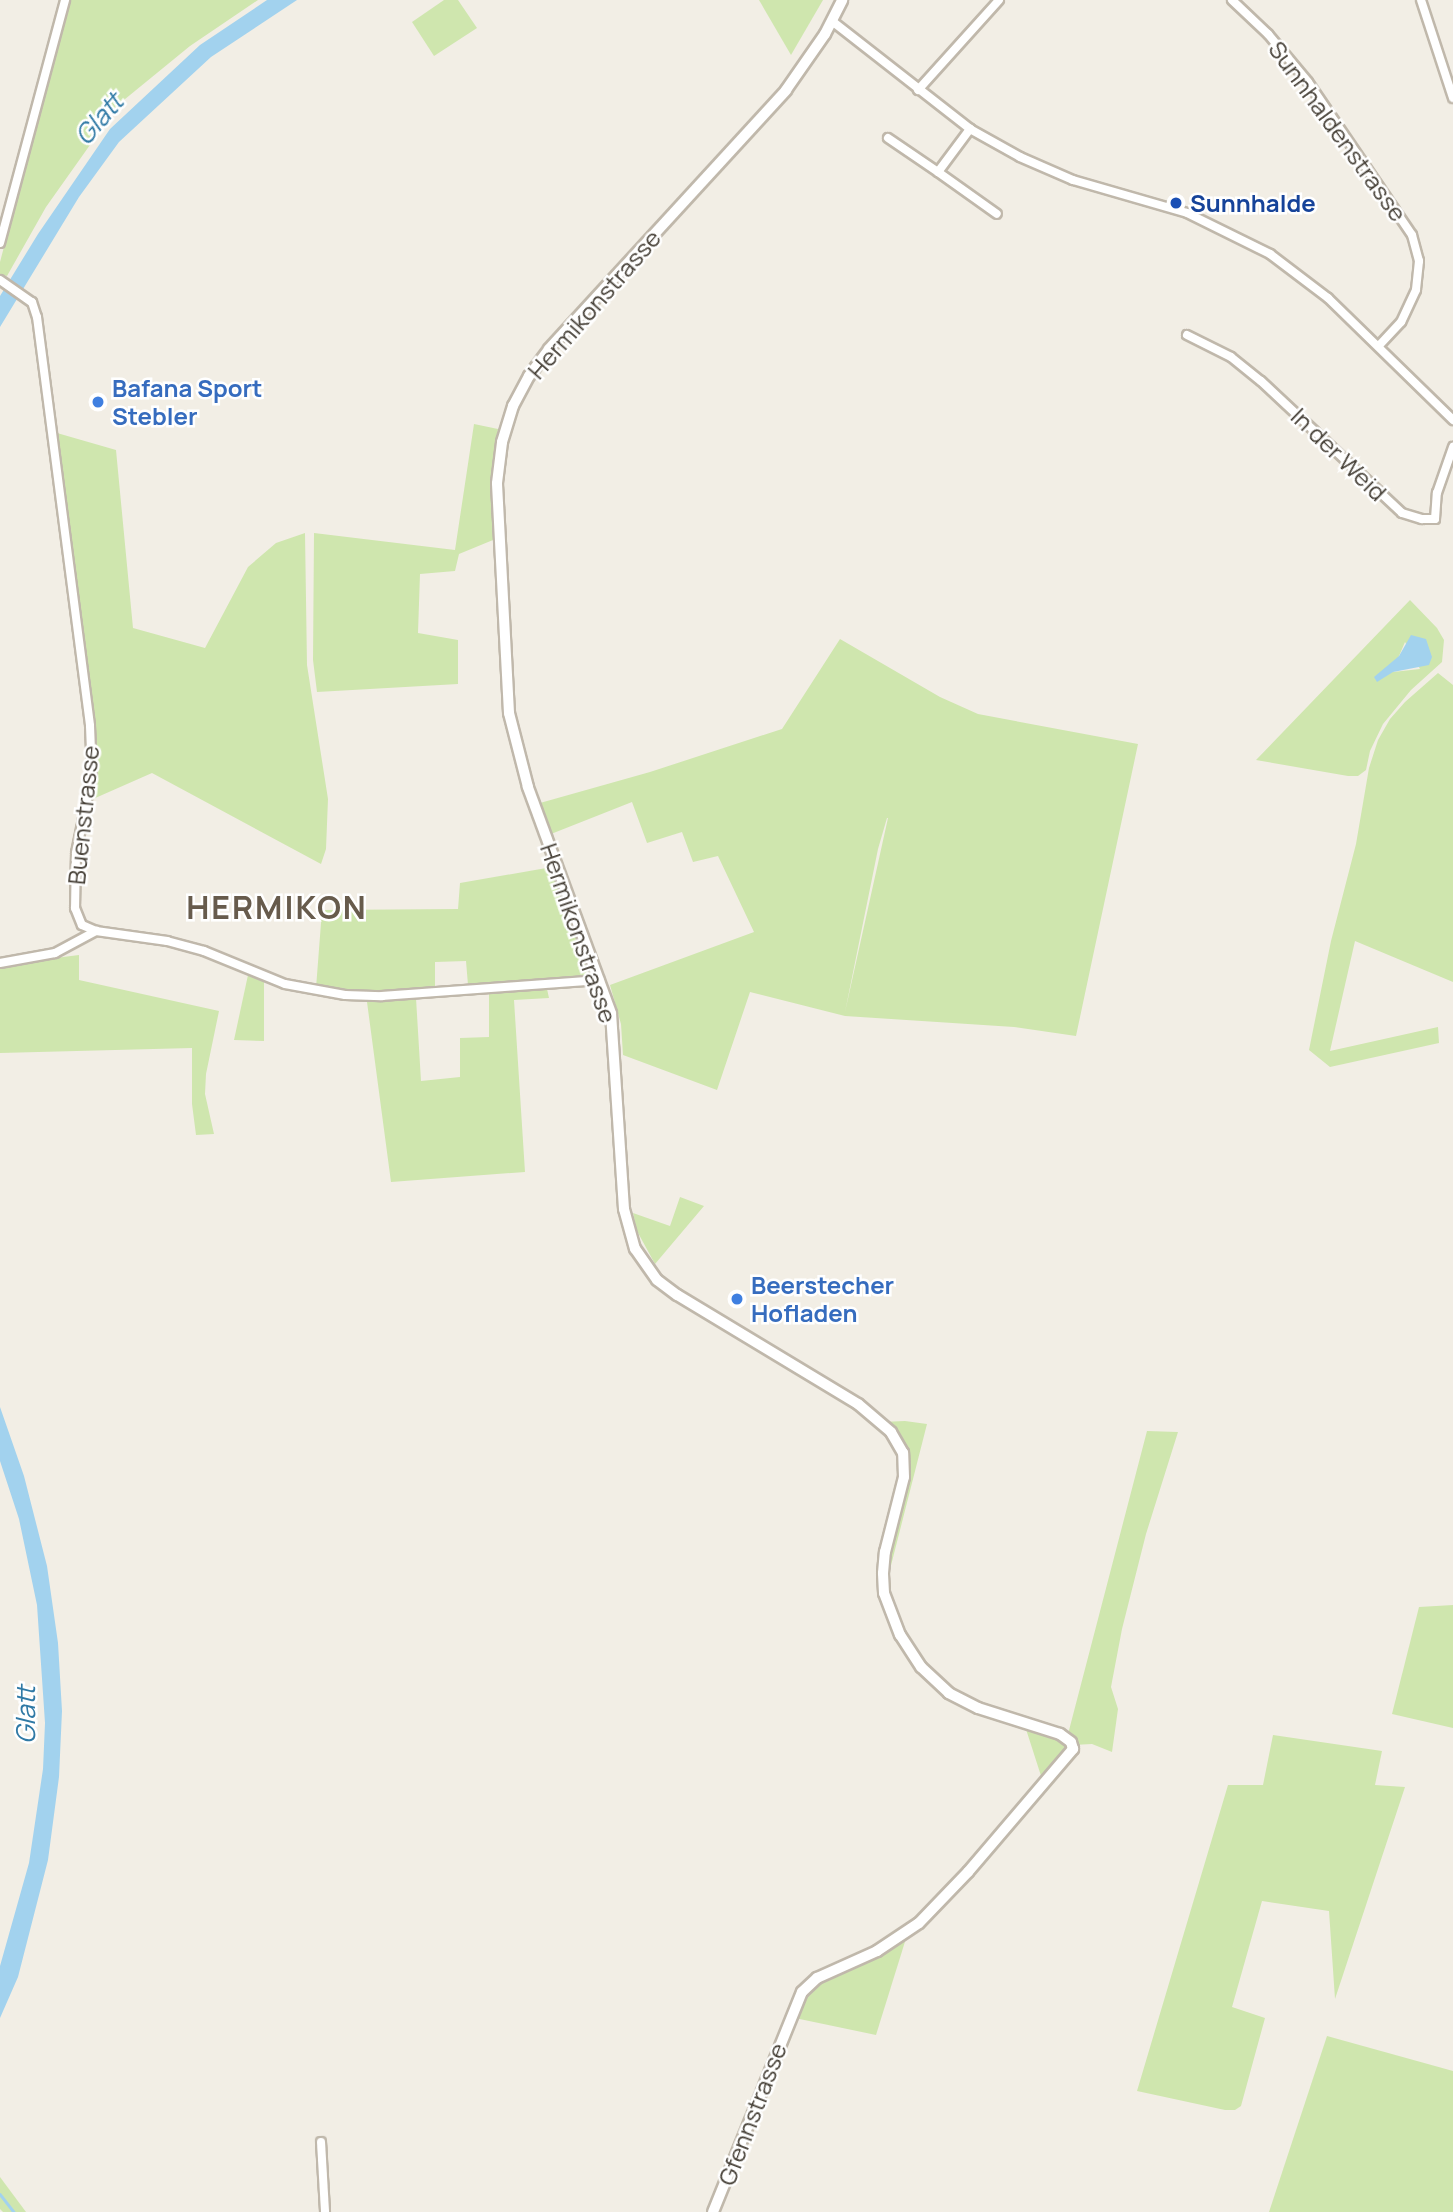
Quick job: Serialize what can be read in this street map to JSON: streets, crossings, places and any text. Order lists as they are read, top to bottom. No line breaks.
{"streets":{"street":["Sunnhaldenstrasse","Hermikonstrasse","In der Weid","Buenstrasse","Gfennstrasse"]},"crossings":[["Hermikonstrasse","Gfennstrasse"]],"districts":["HERMIKON"],"water":["Glatt"],"places":["Sunnhalde","Bafana Sport Stebler","Beerstecher Hofladen"]}
